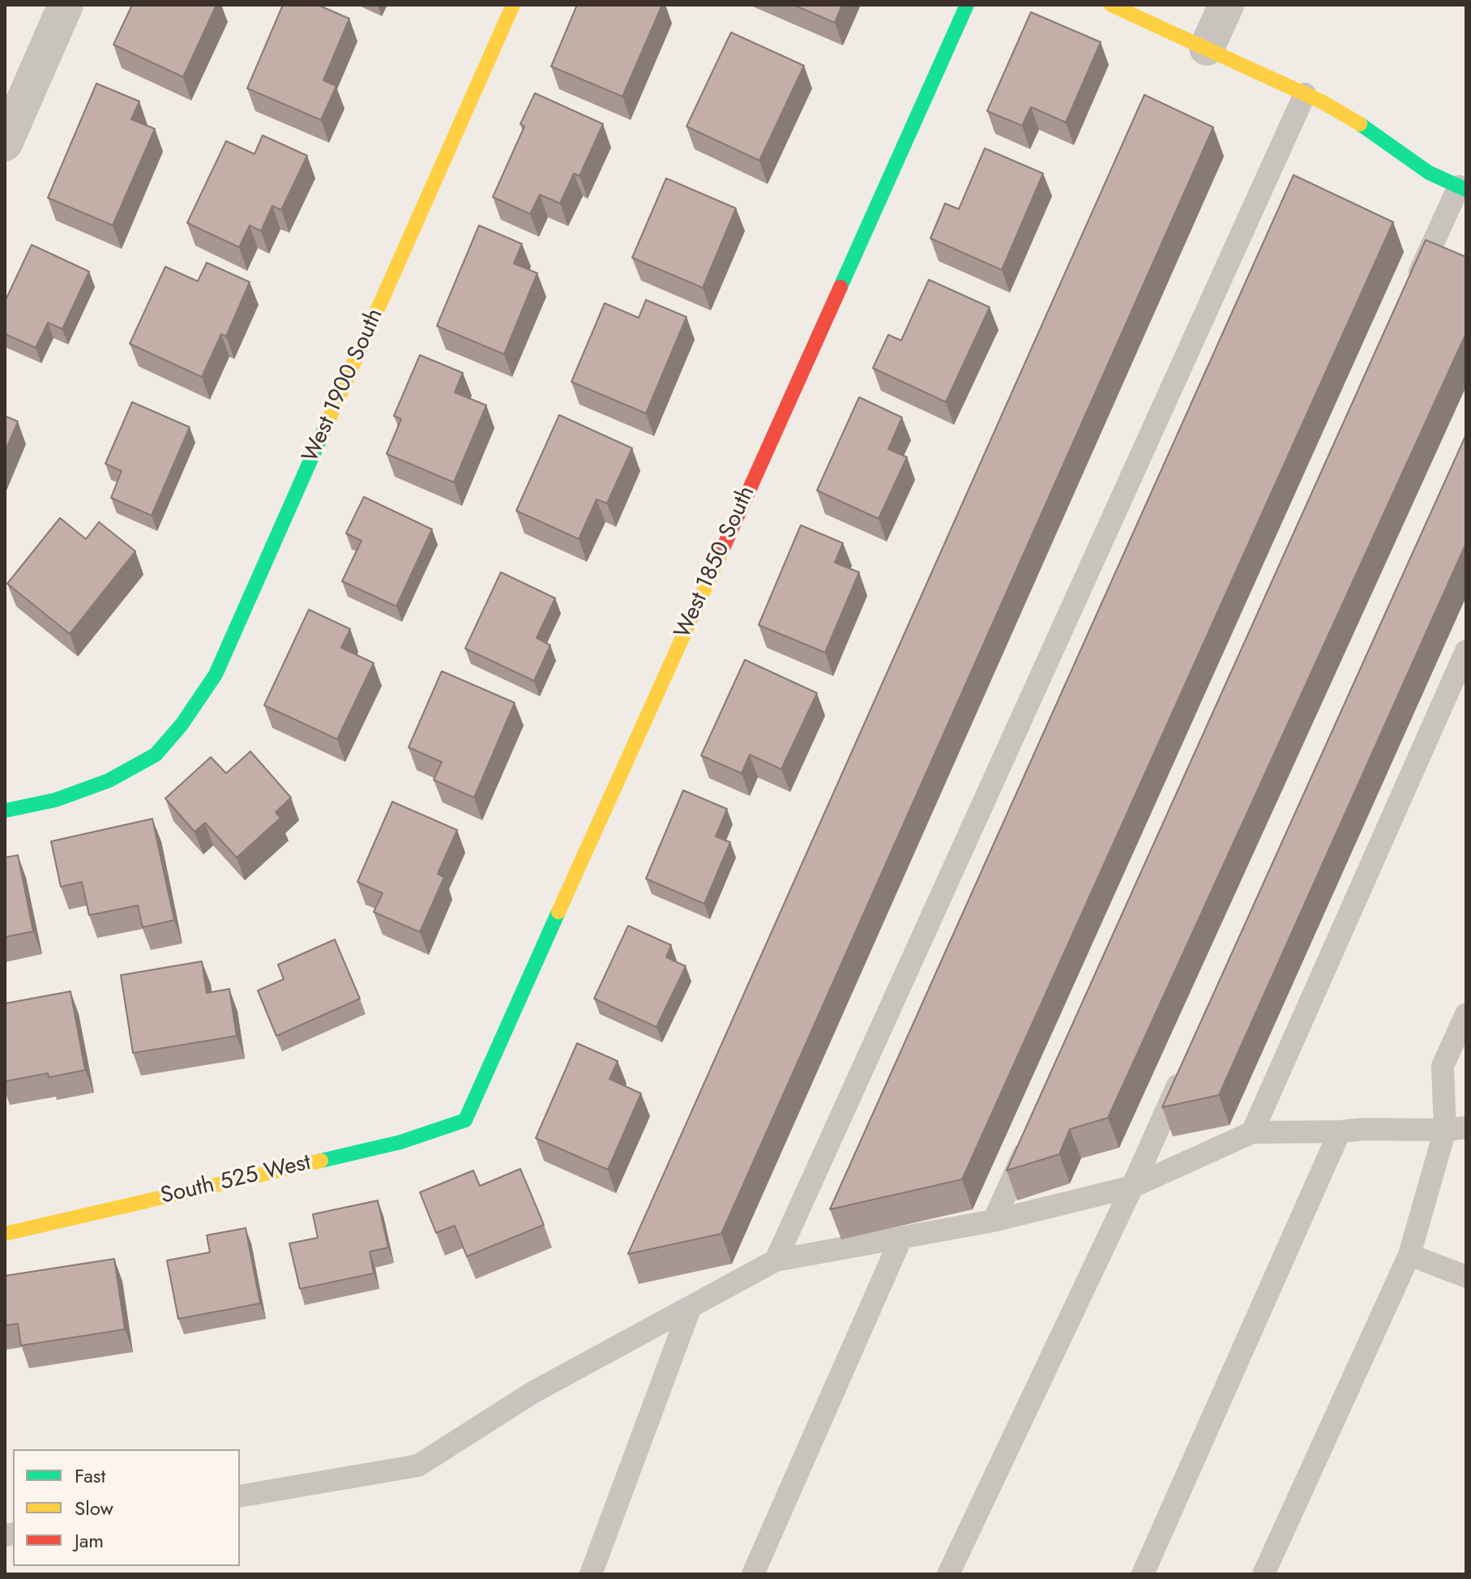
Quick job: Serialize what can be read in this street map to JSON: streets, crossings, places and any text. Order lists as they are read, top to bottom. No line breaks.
{"streets":{"street":["West 1900 South","West 1850 South","South 525 West"]},"crossings":[["West 1850 South","South 525 West"]],"legend":["Fast","Slow","Jam"]}
